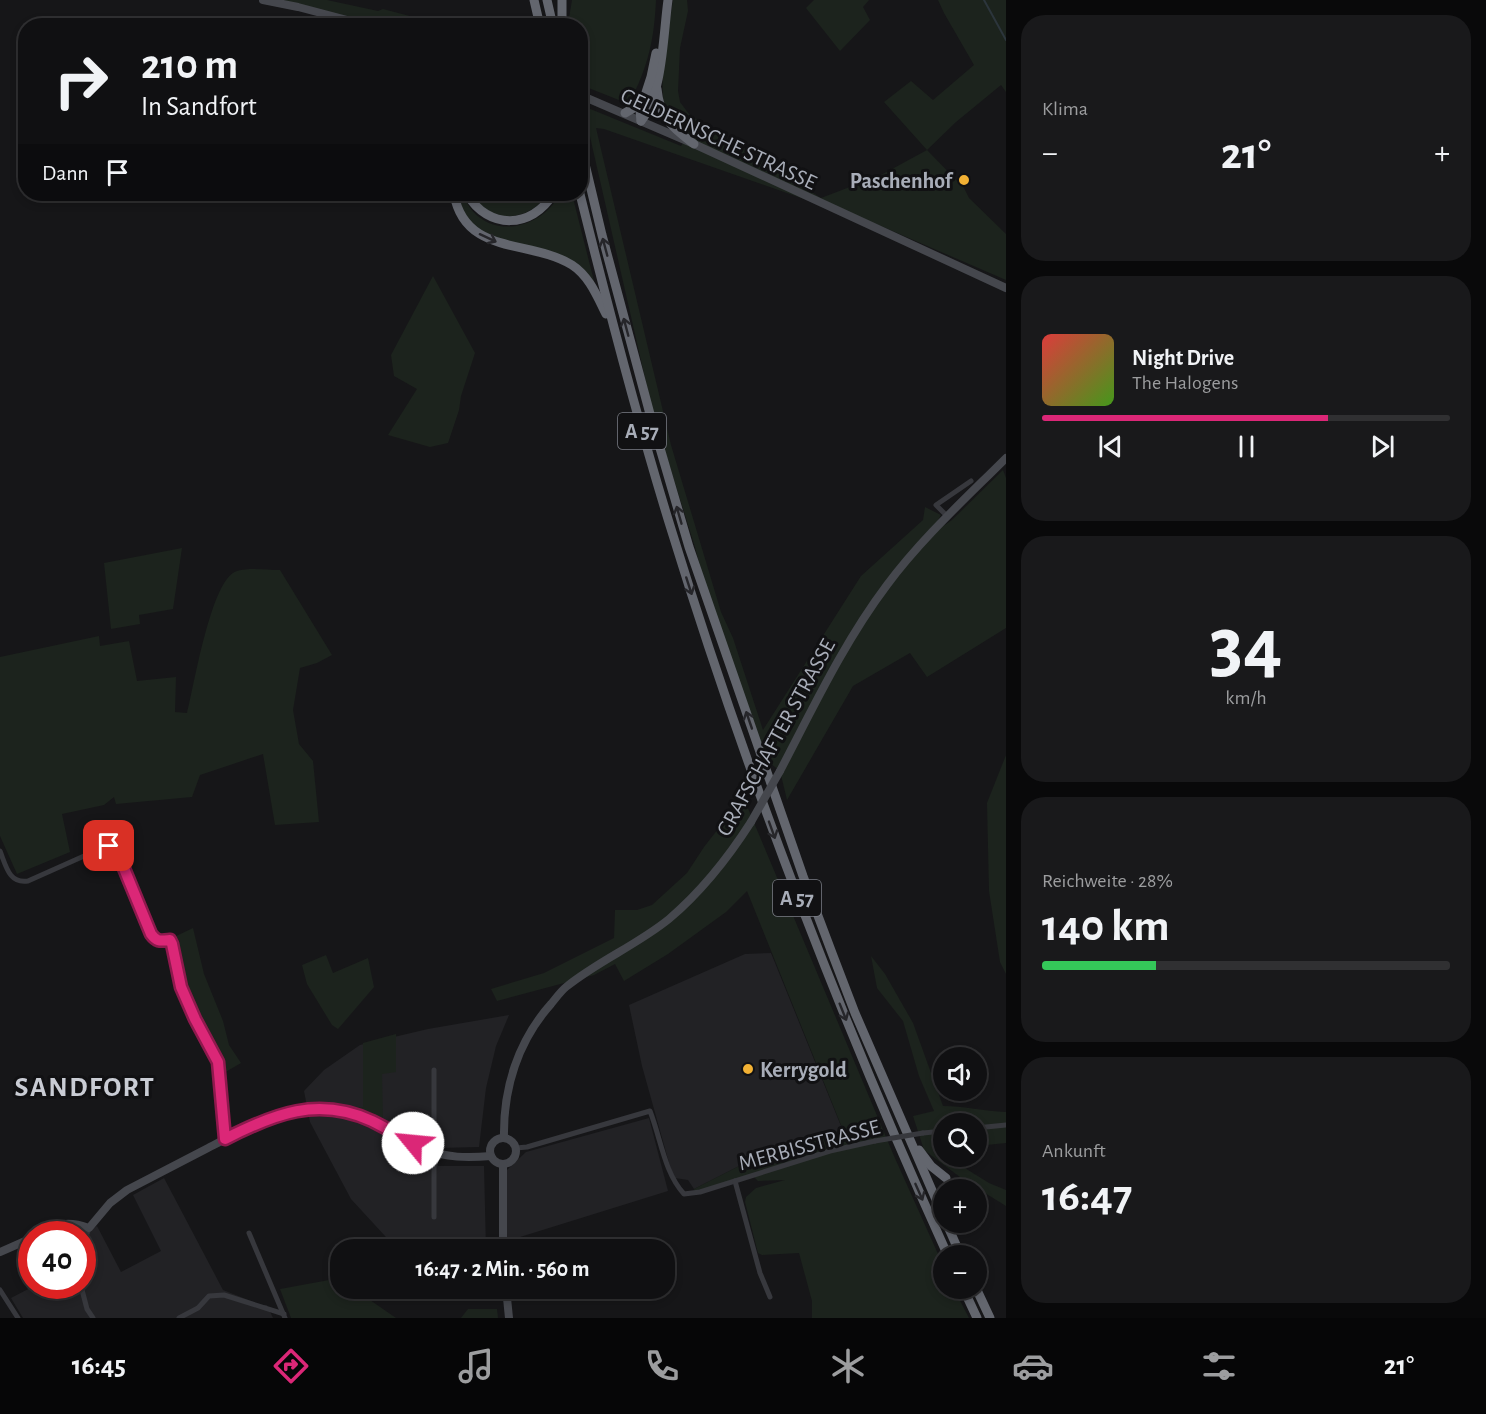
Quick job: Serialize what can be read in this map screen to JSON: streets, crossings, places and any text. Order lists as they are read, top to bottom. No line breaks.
{"streets":{"highway":["A 57"],"street":["GELDERNSCHE STRASSE","GRAFSCHAFTER STRASSE","MERBISSTRASSE"]},"crossings":[["GRAFSCHAFTER STRASSE","MERBISSTRASSE"]],"districts":["SANDFORT"],"places":["Paschenhof","Kerrygold"],"page":{"tile":["Klima",["34","km/h"],["Reichweite · 28%","140 km"],["Ankunft","16:47"]],"turn":["210 m","In Sandfort"],"heat":["−","21°","+"],"then":"Dann","song":["Night Drive","The Halogens"],"map_buttons":["+","−"],"limit":"40","trip":"16:47 · 2 Min. · 560 m","tabs":["16:45","21°"]}}
